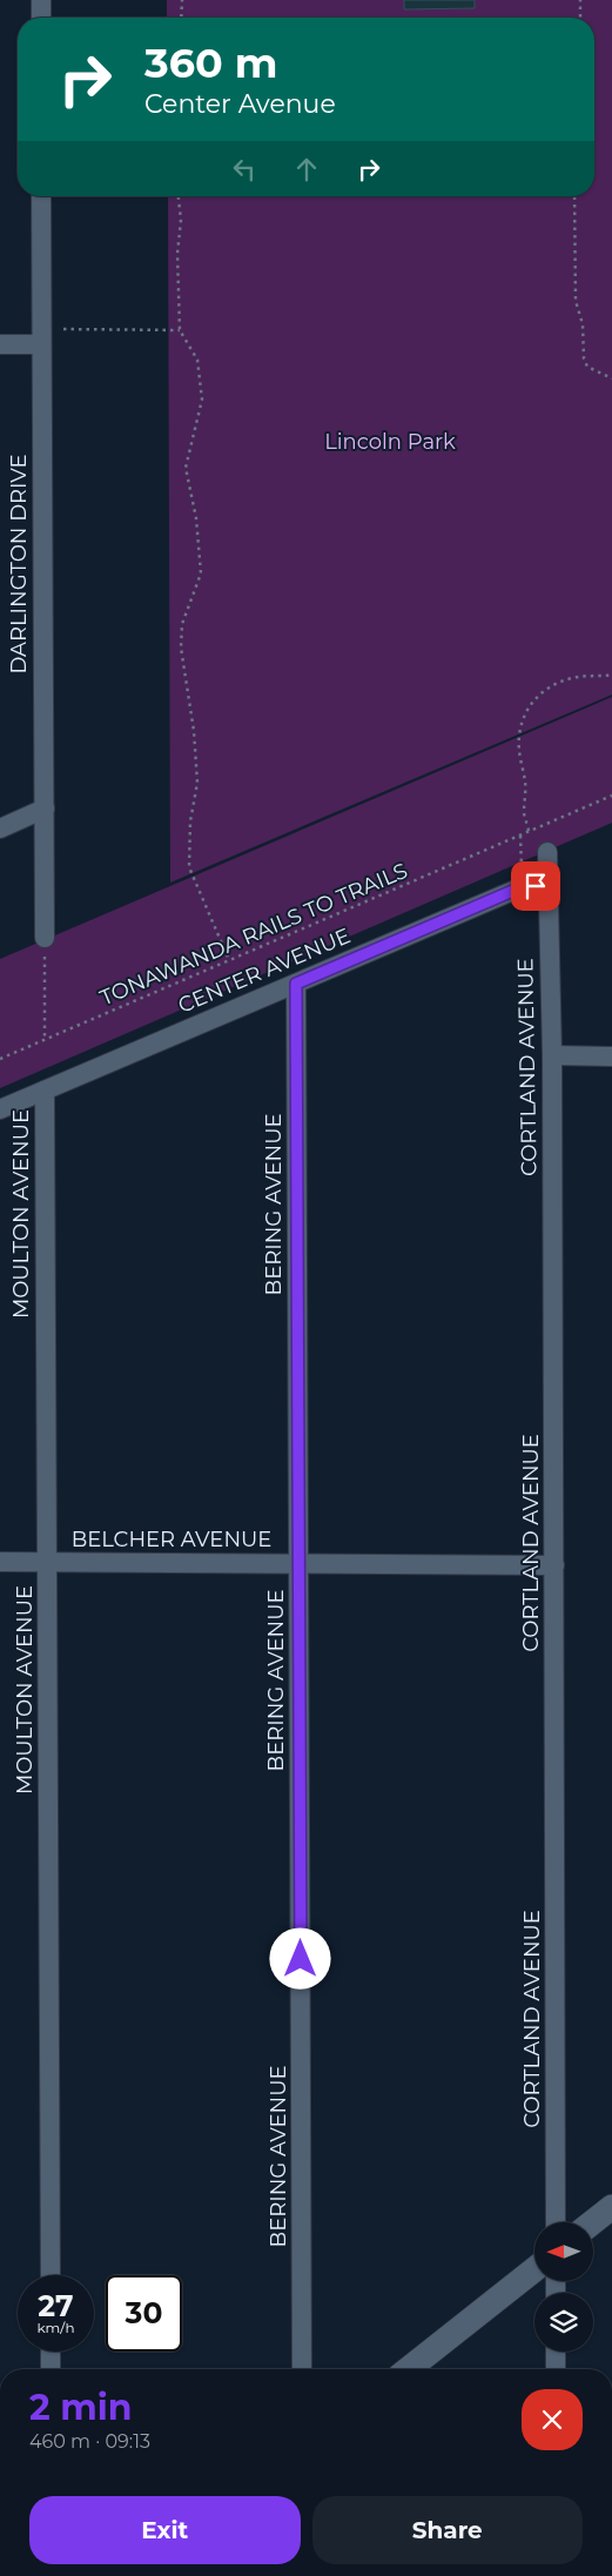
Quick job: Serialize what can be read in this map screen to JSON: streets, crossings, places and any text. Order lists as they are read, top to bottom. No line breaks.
{"streets":{"street":["DARLINGTON DRIVE","CENTER AVENUE","CORTLAND AVENUE","BERING AVENUE","MOULTON AVENUE","BELCHER AVENUE"],"path":["TONAWANDA RAILS TO TRAILS"]},"crossings":[["CENTER AVENUE","CORTLAND AVENUE"],["CENTER AVENUE","BERING AVENUE"],["CENTER AVENUE","MOULTON AVENUE"],["CORTLAND AVENUE","BELCHER AVENUE"],["BERING AVENUE","BELCHER AVENUE"],["MOULTON AVENUE","BELCHER AVENUE"]],"parks":["Lincoln Park"],"north":"left","page":{"turn":["360 m","Center Avenue"],"speed":"27 km/h","limit":"30","heading":["2 min","460 m · 09:13"],"buttons":["Exit","Share"]}}
